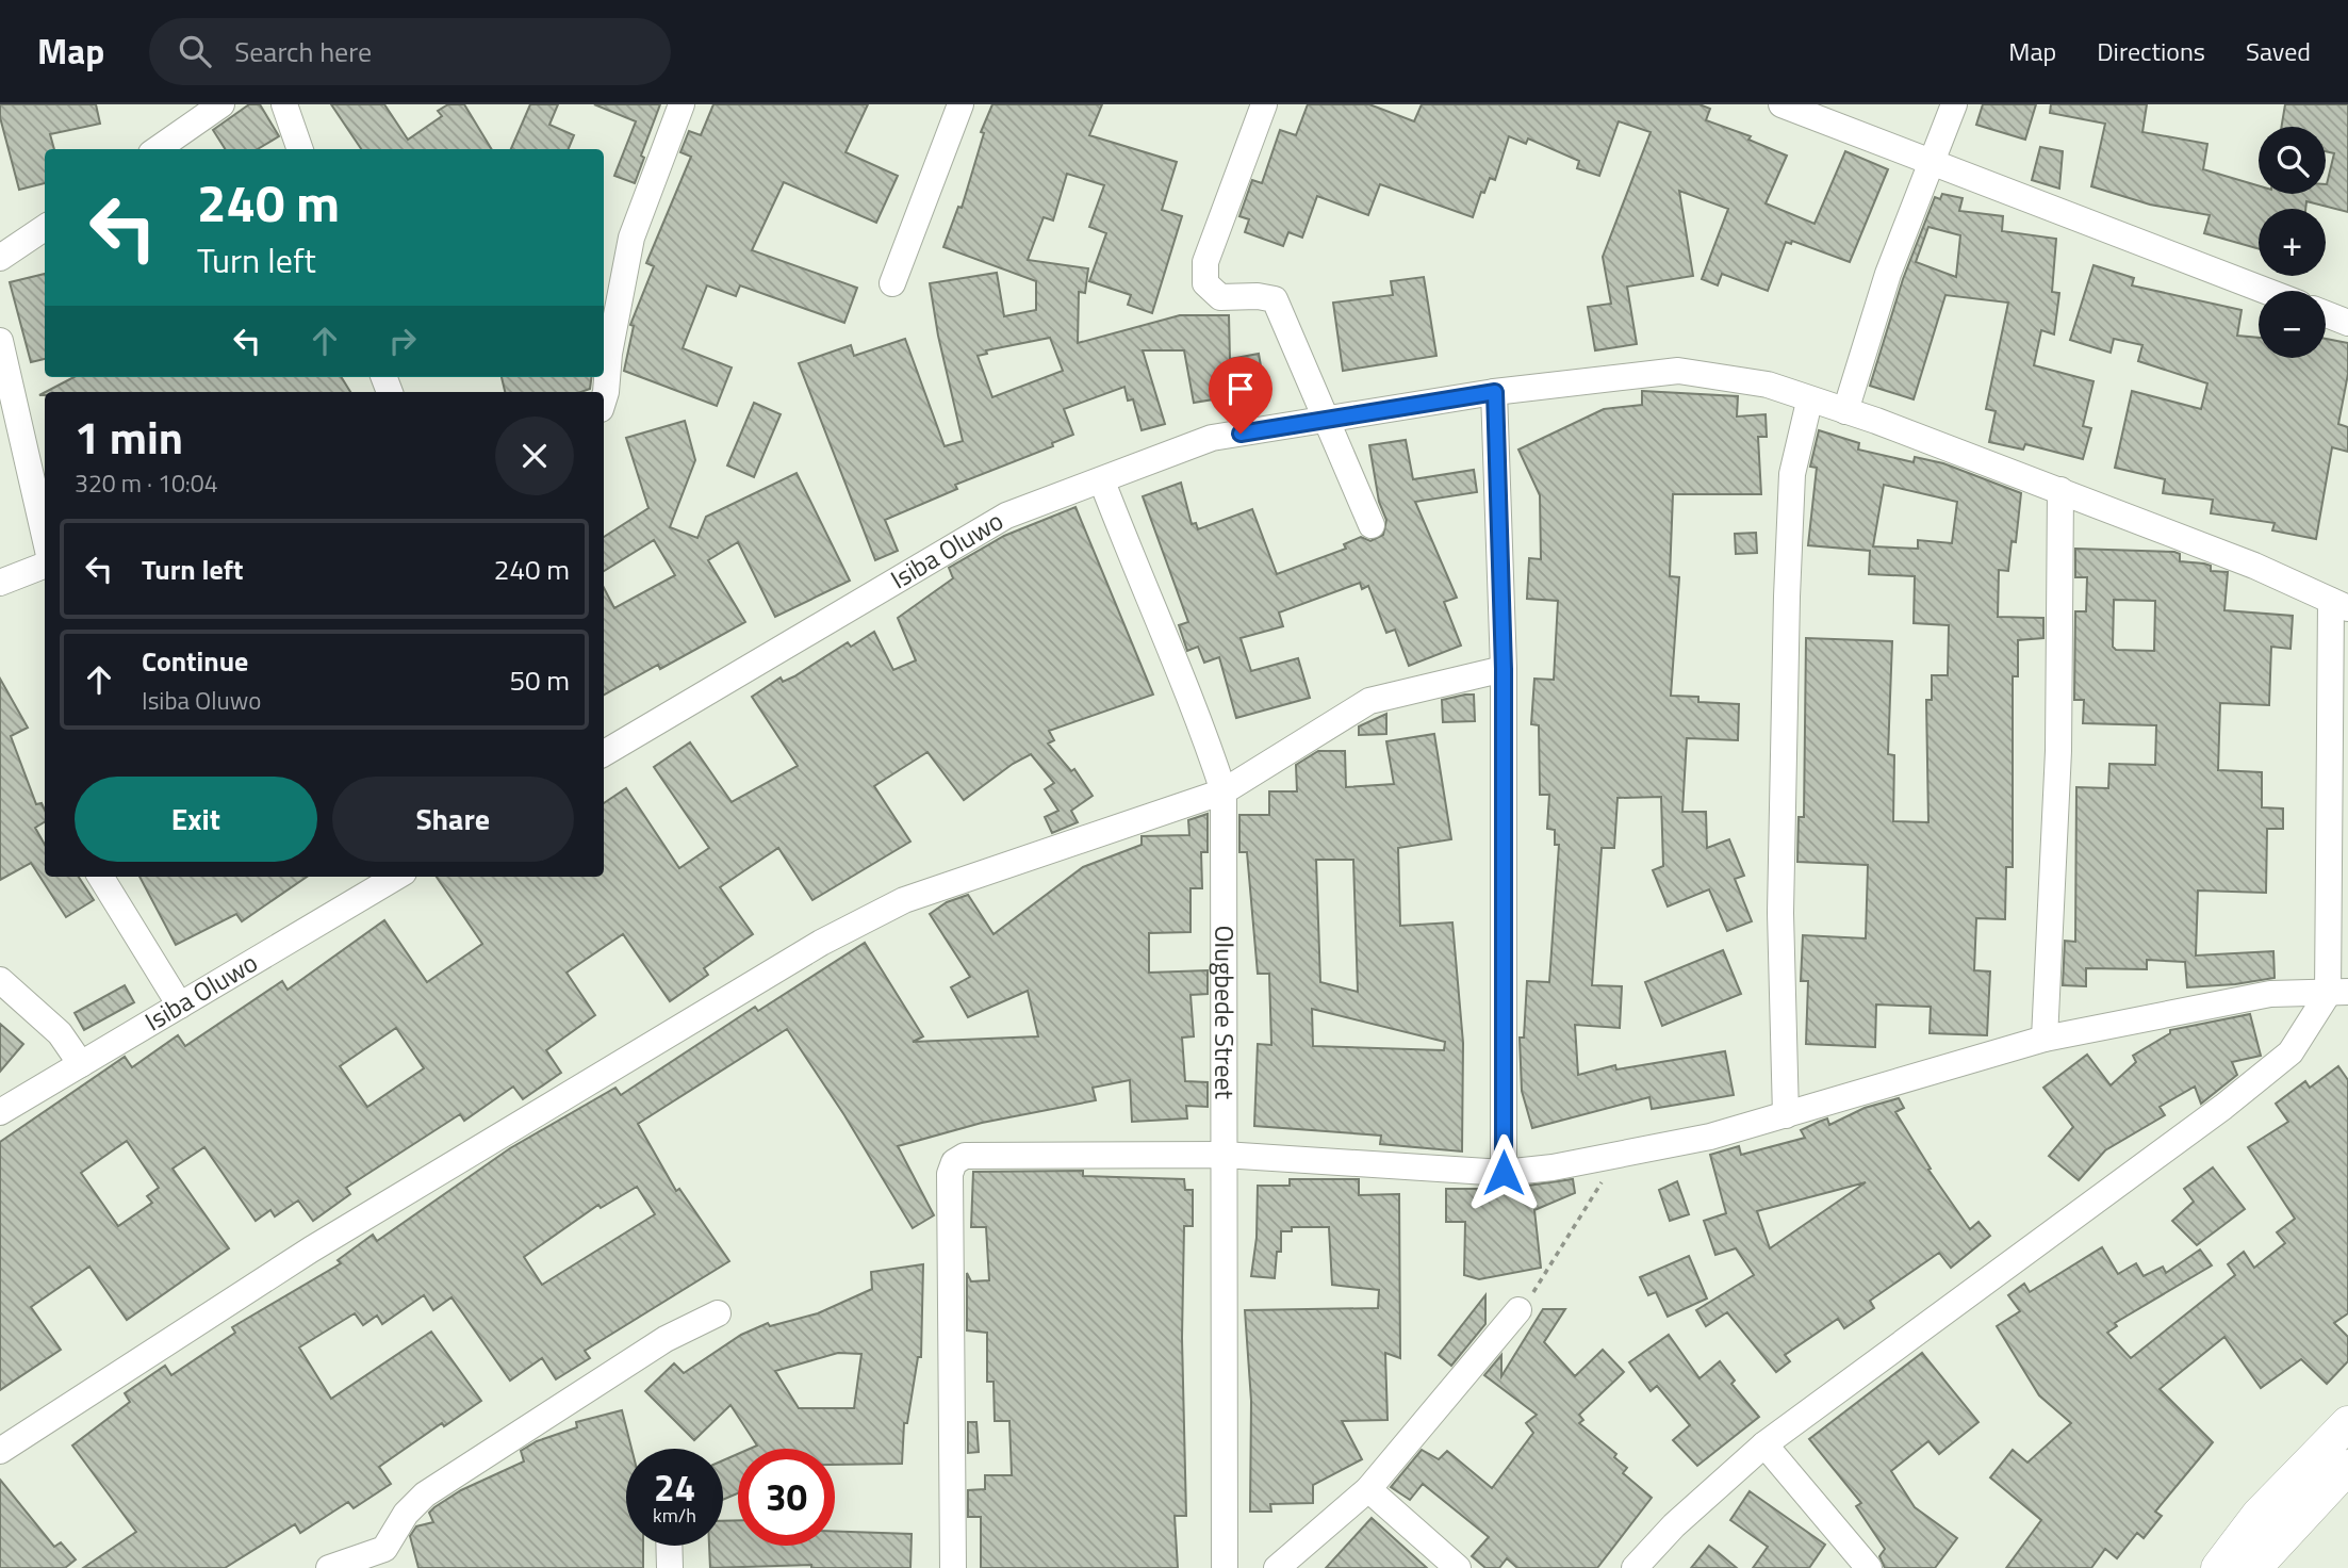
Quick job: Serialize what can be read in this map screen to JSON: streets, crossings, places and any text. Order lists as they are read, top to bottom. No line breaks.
{"streets":{"street":["Isiba Oluwo","Olugbede Street"]},"crossings":[["Isiba Oluwo","Olugbede Street"]],"page":{"header":"Map","search":"Search here","nav":["Map","Directions","Saved"],"map_buttons":["+","−"],"turn":["240 m","Turn left"],"heading":["1 min","320 m · 10:04"],"list":[{"name":"Turn left","value":"240 m"},{"name":"Continue","note":"Isiba Oluwo","value":"50 m"}],"buttons":["Exit","Share"],"speed":"24 km/h","limit":"30"}}
